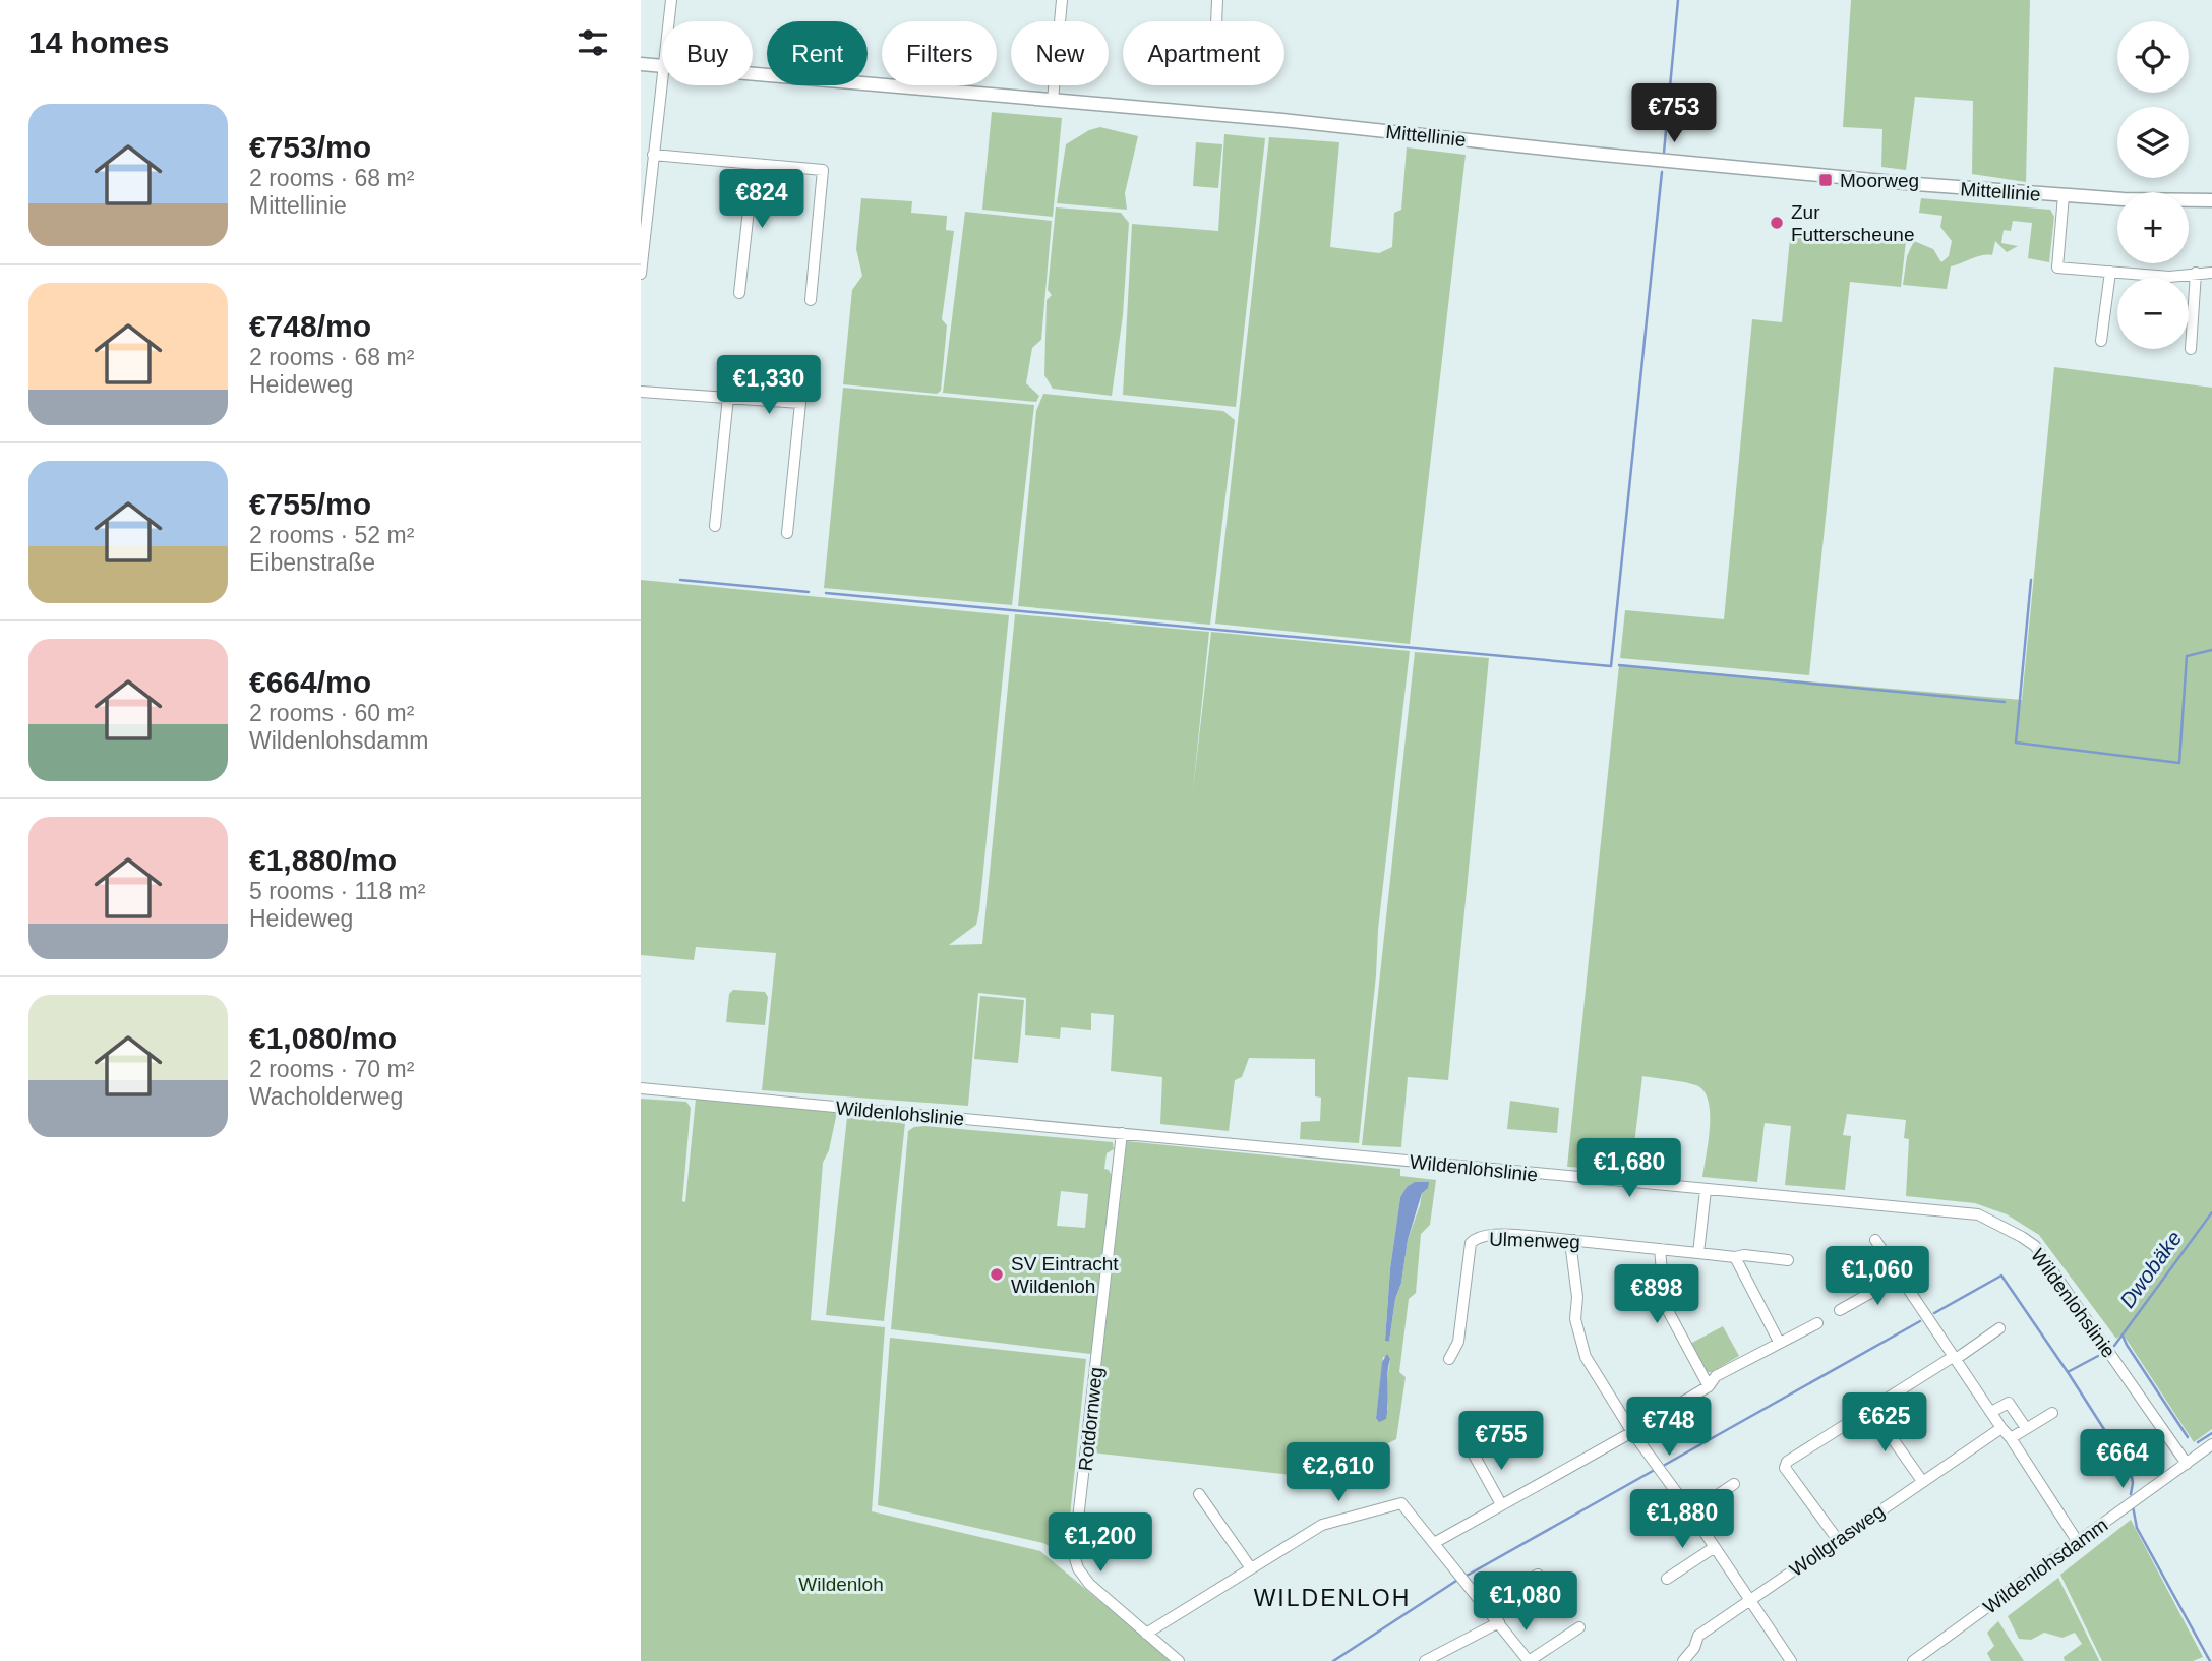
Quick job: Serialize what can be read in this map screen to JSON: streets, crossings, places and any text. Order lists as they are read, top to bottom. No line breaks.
{"streets":{"street":["Mittellinie","Wildenlohslinie","Ulmenweg","Rotdornweg","Wollgrasweg","Wildenlohsdamm"]},"crossings":[["Wildenlohslinie","Rotdornweg"],["Wildenlohslinie","Wildenlohsdamm"]],"districts":["WILDENLOH"],"water":["Dwobäke"],"parks":["Wildenloh"],"places":{"transit":["Moorweg"],"other":["Zur Futterscheune","SV Eintracht Wildenloh"]},"page":{"heading":"14 homes","map_buttons":["+","−"],"chip":["Buy","Rent","Filters","New","Apartment"],"price":["€753","€824","€1,330","€1,680","€1,060","€898","€625","€748","€755","€664","€2,610","€1,880","€1,200","€1,080"],"list":[{"name":"€753/mo","note":"2 rooms · 68 m² · Mittellinie"},{"name":"€748/mo","note":"2 rooms · 68 m² · Heideweg"},{"name":"€755/mo","note":"2 rooms · 52 m² · Eibenstraße"},{"name":"€664/mo","note":"2 rooms · 60 m² · Wildenlohsdamm"},{"name":"€1,880/mo","note":"5 rooms · 118 m² · Heideweg"},{"name":"€1,080/mo","note":"2 rooms · 70 m² · Wacholderweg"}]}}
